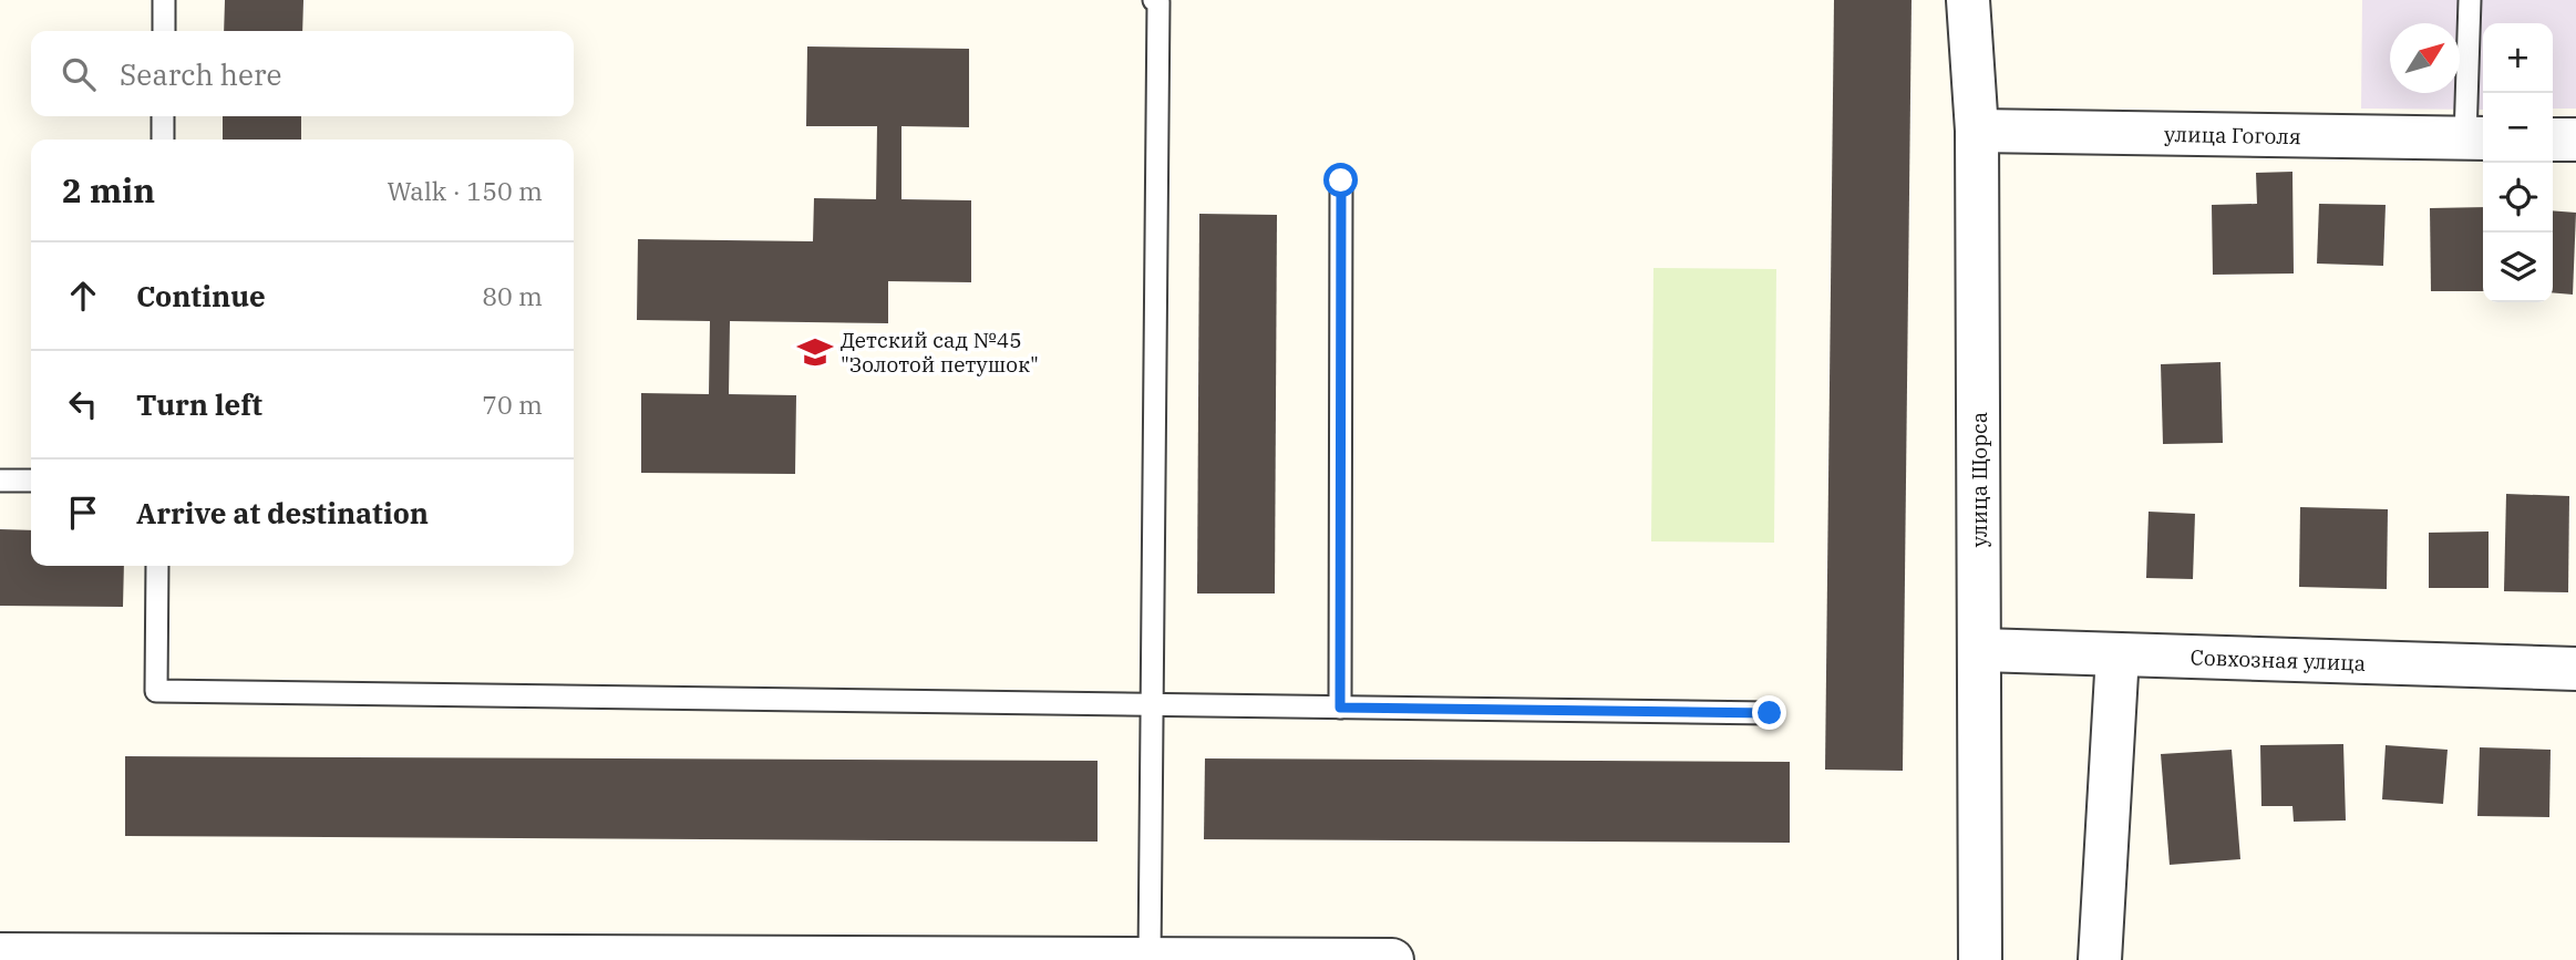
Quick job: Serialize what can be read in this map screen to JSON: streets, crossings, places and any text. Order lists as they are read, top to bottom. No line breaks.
{"streets":{"street":["улица Гоголя","улица Щорса","Совхозная улица"]},"crossings":[["улица Гоголя","улица Щорса"],["улица Щорса","Совхозная улица"]],"places":{"school or university":["Детский сад №45 \"Золотой петушок\""]},"north":"top right","page":{"map_buttons":["+","−"],"search":"Search here","heading":["2 min","Walk · 150 m"],"list":[["Continue","80 m"],["Turn left","70 m"],"Arrive at destination"]}}
